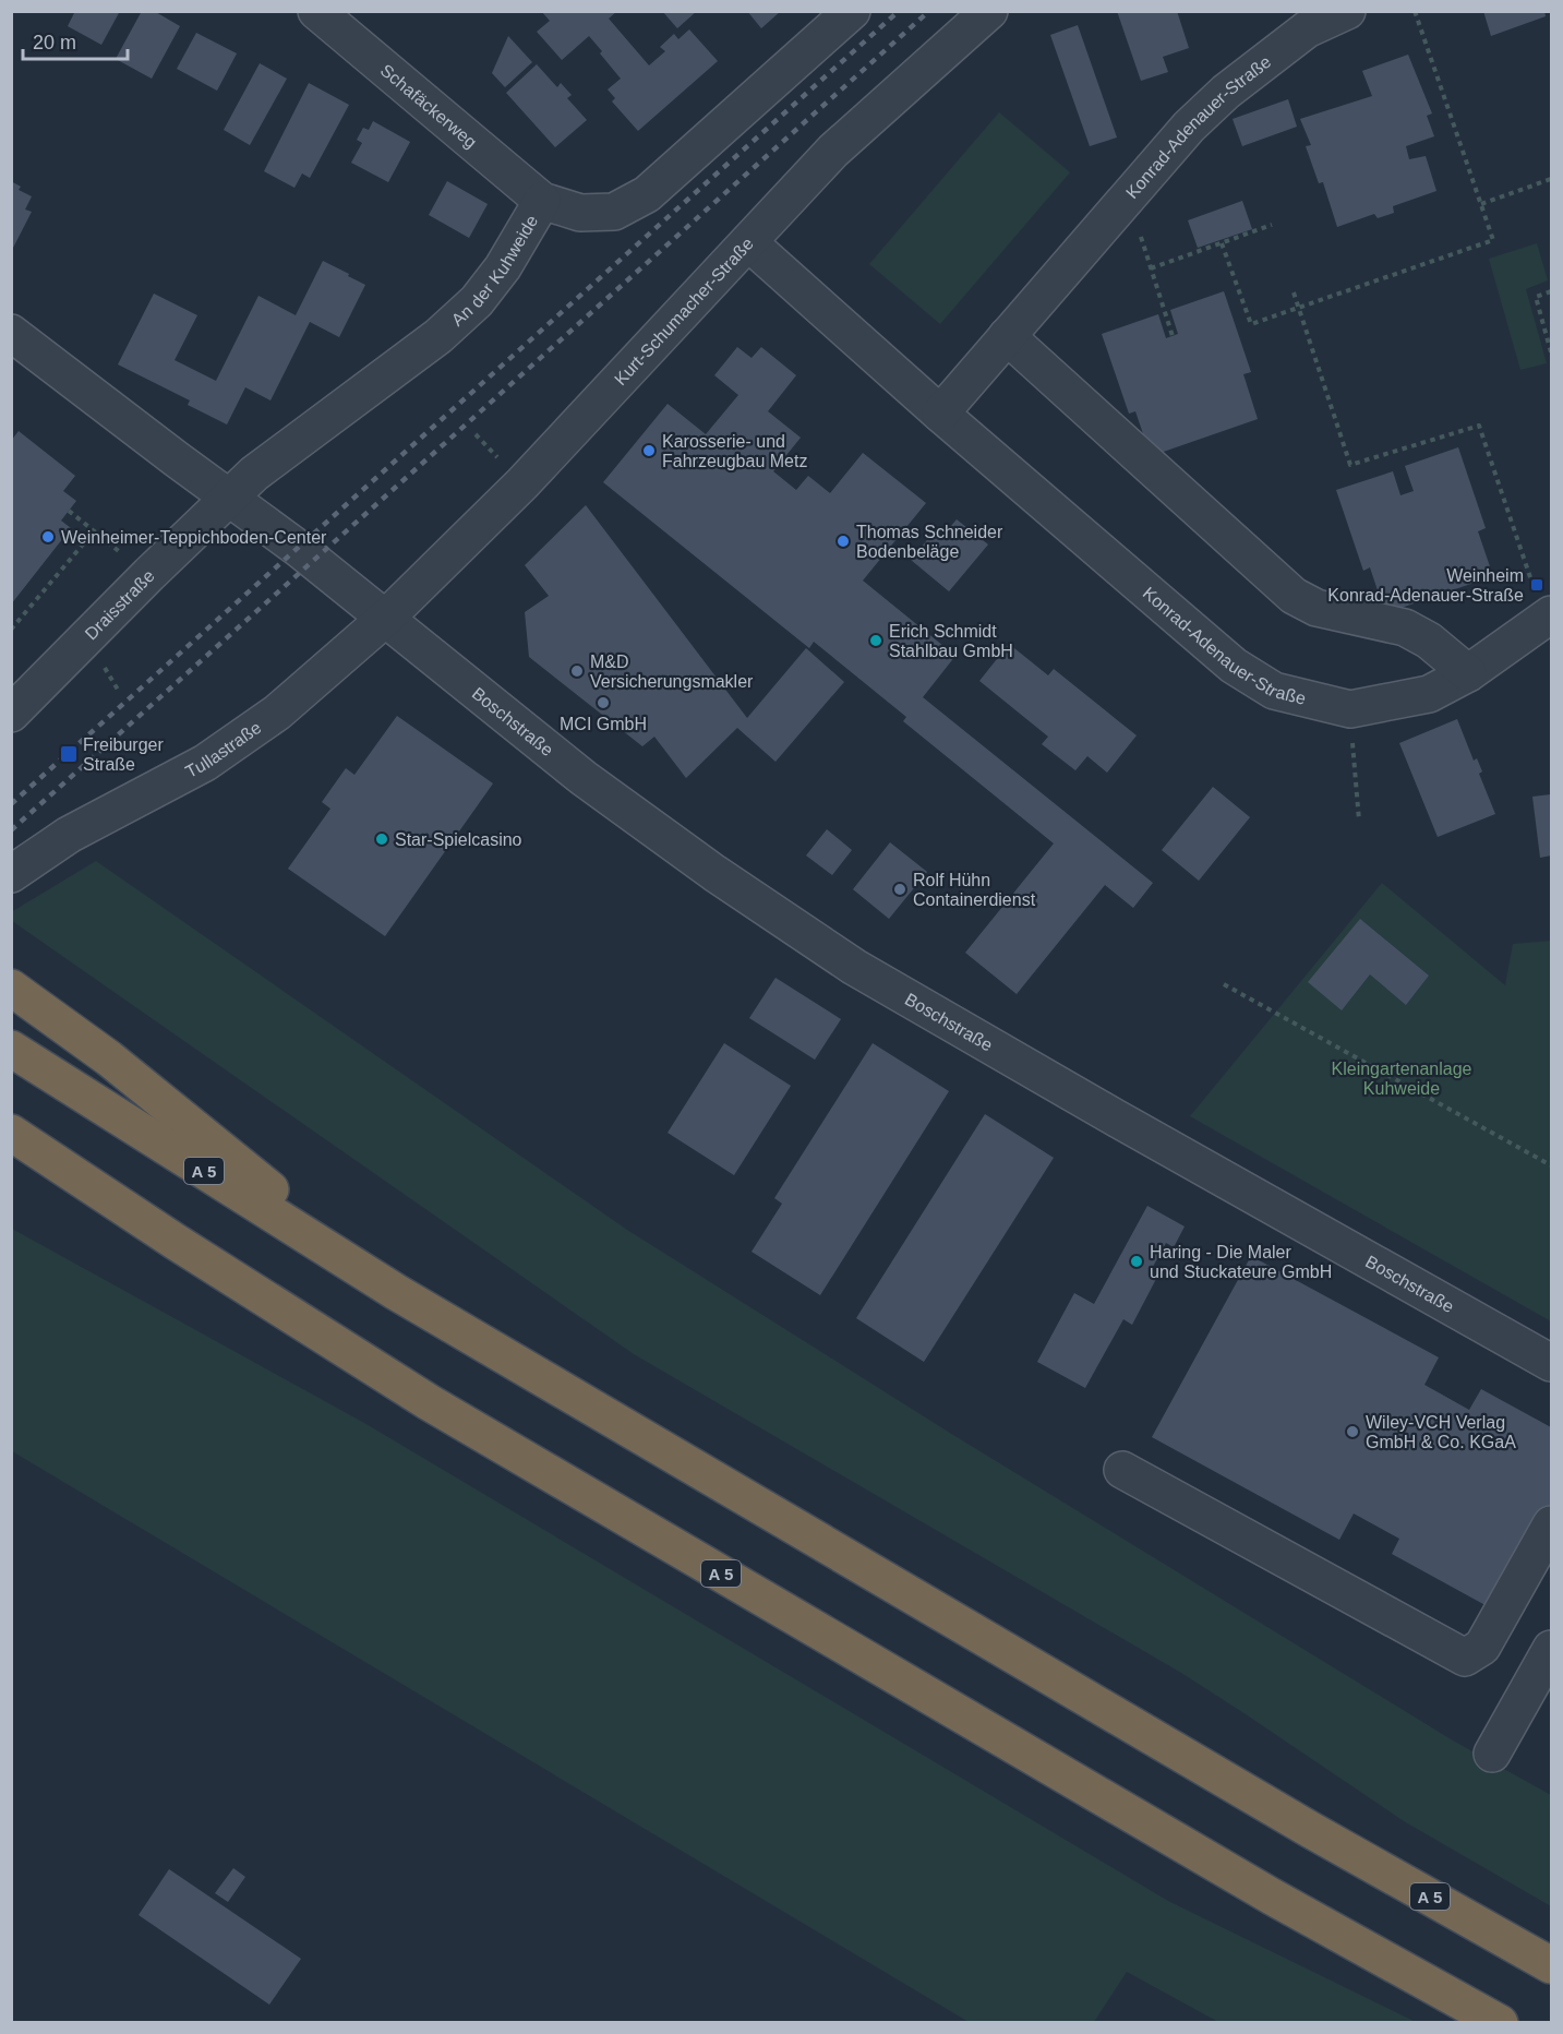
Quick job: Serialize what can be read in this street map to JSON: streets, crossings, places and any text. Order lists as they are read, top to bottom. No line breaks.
{"streets":{"highway":["A 5"],"street":["Schafäckerweg","Konrad-Adenauer-Straße","An der Kuhweide","Kurt-Schumacher-Straße","Draisstraße","Boschstraße","Tullastraße"]},"crossings":[["Schafäckerweg","An der Kuhweide"],["Konrad-Adenauer-Straße","Kurt-Schumacher-Straße"],["An der Kuhweide","Draisstraße"],["Kurt-Schumacher-Straße","Boschstraße"],["Kurt-Schumacher-Straße","Tullastraße"],["Boschstraße","Tullastraße"]],"parks":["Kleingartenanlage Kuhweide"],"places":{"other":["Karosserie- und Fahrzeugbau Metz","Weinheimer-Teppichboden-Center","Thomas Schneider Bodenbeläge","Erich Schmidt Stahlbau GmbH","M&D Versicherungsmakler","MCI GmbH","Star-Spielcasino","Rolf Hühn Containerdienst","Haring - Die Maler und Stuckateure GmbH","Wiley-VCH Verlag GmbH & Co. KGaA"],"transit":["Weinheim Konrad-Adenauer-Straße","Freiburger Straße"]},"scale_bar":"20 m"}
